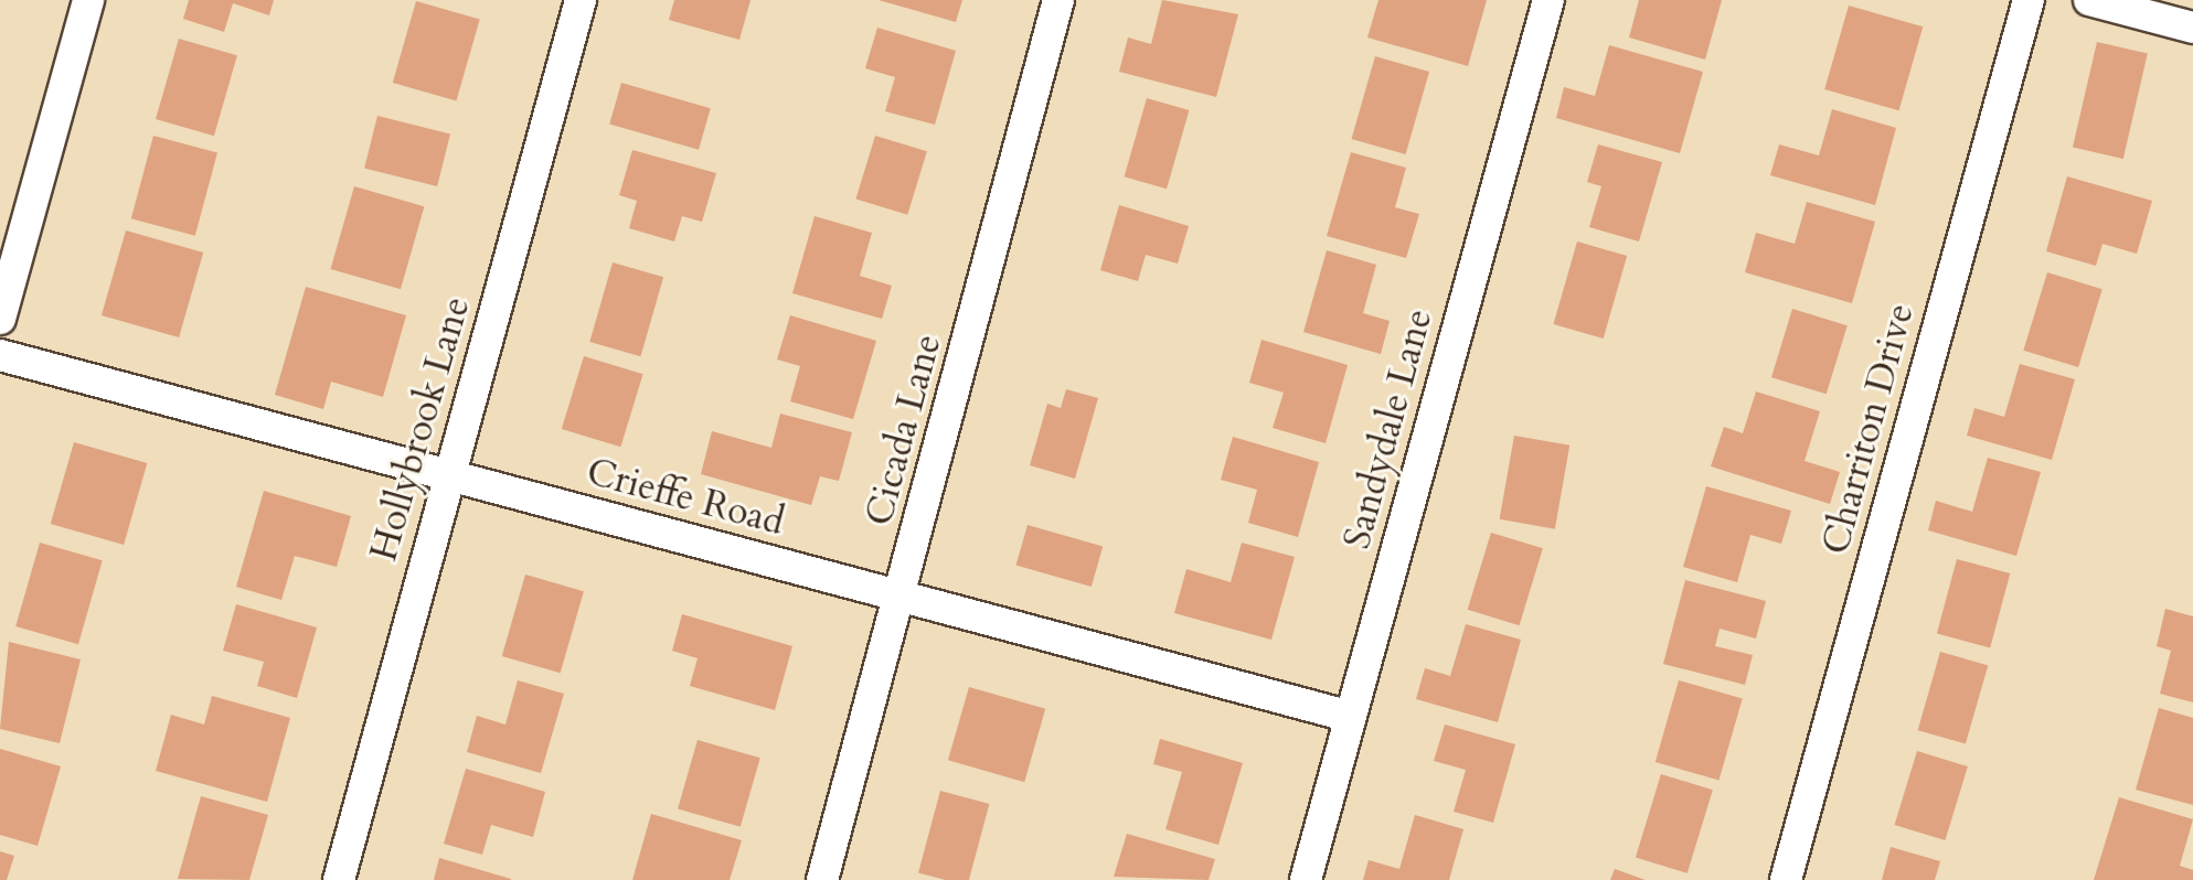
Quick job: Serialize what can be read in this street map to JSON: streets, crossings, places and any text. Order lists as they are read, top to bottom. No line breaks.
{"streets":{"street":["Hollybrook Lane","Sandydale Lane","Charriton Drive","Cicada Lane","Crieffe Road"]},"crossings":[["Hollybrook Lane","Crieffe Road"],["Sandydale Lane","Crieffe Road"],["Cicada Lane","Crieffe Road"]]}
